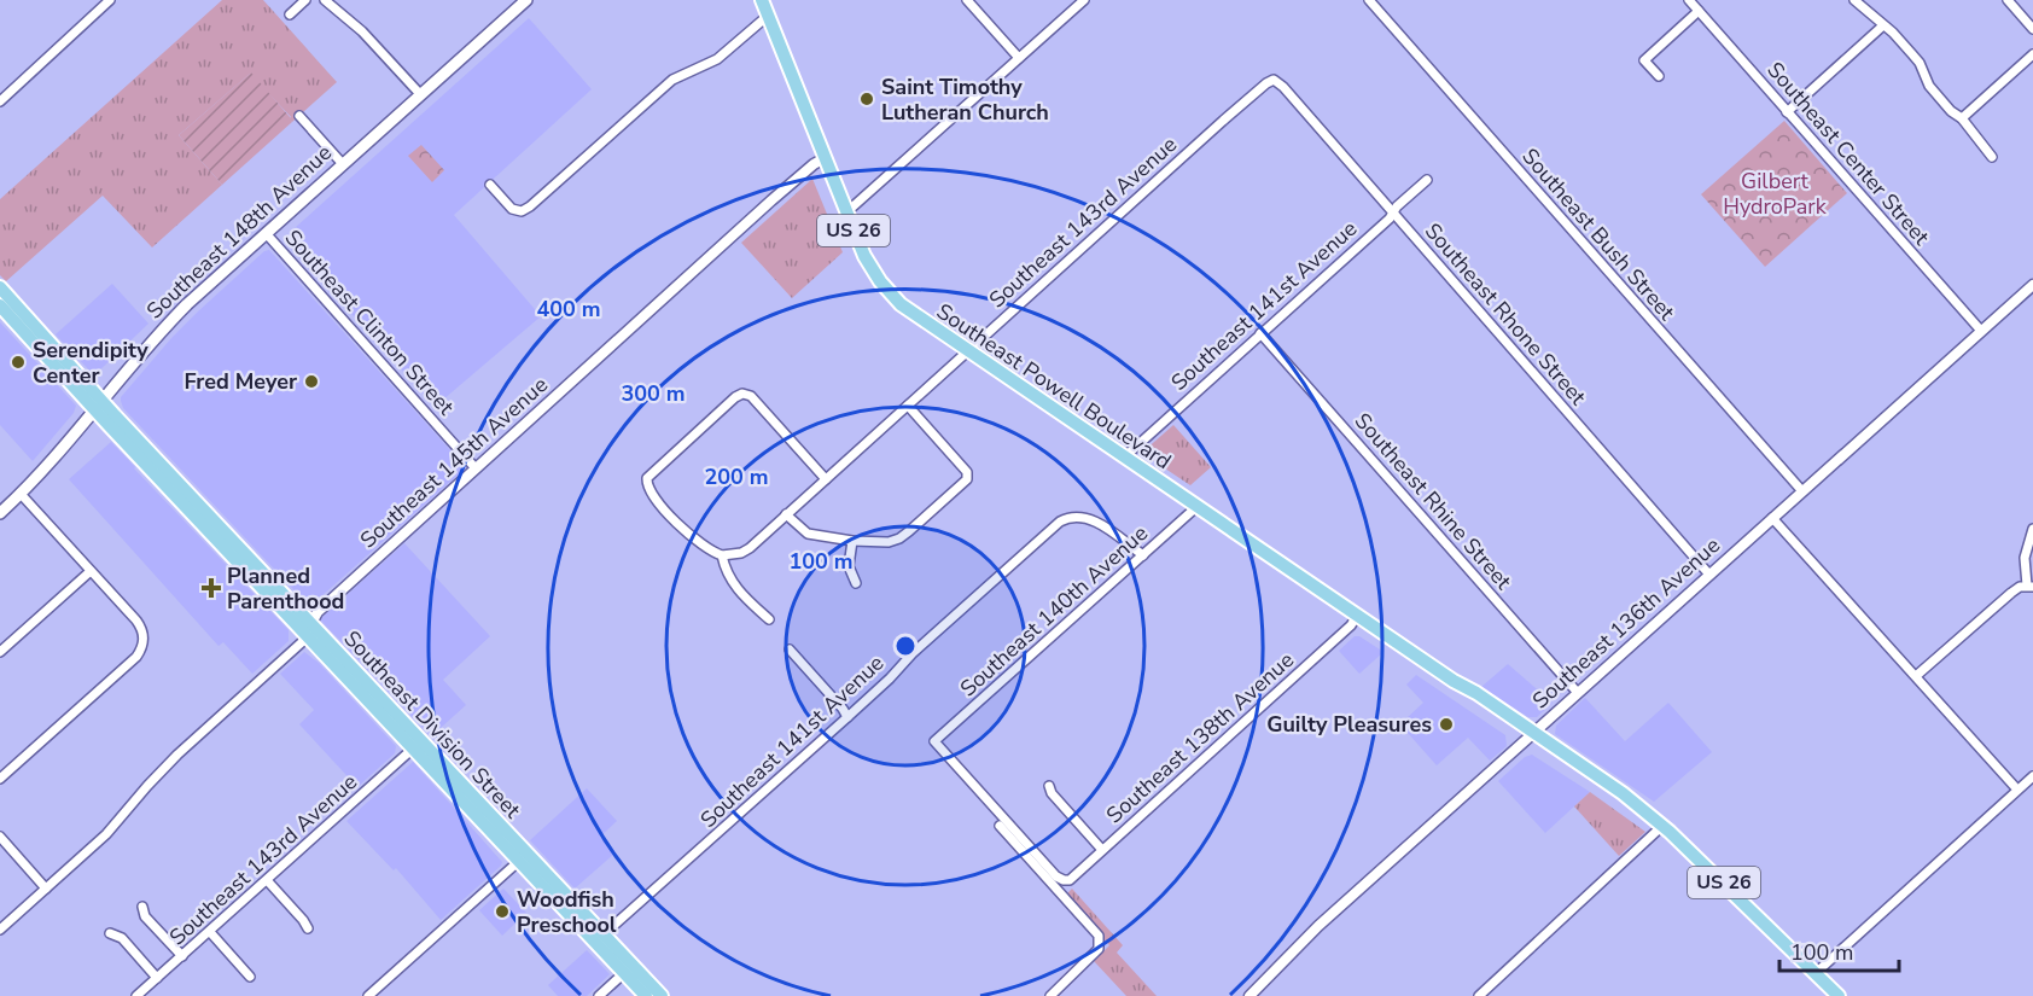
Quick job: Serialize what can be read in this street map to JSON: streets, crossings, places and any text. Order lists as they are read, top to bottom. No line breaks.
{"streets":{"main road":["US 26","Southeast 148th Avenue","Southeast Powell Boulevard","Southeast Division Street"],"street":["Southeast Center Street","Southeast 143rd Avenue","Southeast Bush Street","Southeast 141st Avenue","Southeast Rhone Street","Southeast Clinton Street","Southeast 145th Avenue","Southeast Rhine Street","Southeast 140th Avenue","Southeast 136th Avenue","Southeast 138th Avenue"]},"crossings":[["Southeast Center Street","Southeast 136th Avenue"],["Southeast 143rd Avenue","Southeast Rhone Street"],["Southeast 143rd Avenue","Southeast Powell Boulevard"],["Southeast 143rd Avenue","Southeast Division Street"],["Southeast 148th Avenue","Southeast Clinton Street"],["Southeast 148th Avenue","Southeast Division Street"],["Southeast Bush Street","Southeast 136th Avenue"],["Southeast 141st Avenue","Southeast Rhone Street"],["Southeast 141st Avenue","Southeast Powell Boulevard"],["Southeast 141st Avenue","Southeast Rhine Street"],["Southeast 141st Avenue","Southeast 140th Avenue"],["Southeast 141st Avenue","Southeast Division Street"],["Southeast Rhone Street","Southeast 136th Avenue"],["Southeast Clinton Street","Southeast 145th Avenue"],["Southeast Powell Boulevard","Southeast 145th Avenue"],["Southeast Powell Boulevard","Southeast 140th Avenue"],["Southeast Powell Boulevard","Southeast 136th Avenue"],["Southeast Powell Boulevard","Southeast 138th Avenue"],["Southeast 145th Avenue","Southeast Division Street"],["Southeast Rhine Street","Southeast 136th Avenue"],["Southeast 140th Avenue","Southeast 138th Avenue"]],"parks":["Gilbert HydroPark"],"places":{"other":["Saint Timothy Lutheran Church","Serendipity Center","Fred Meyer","Guilty Pleasures","Woodfish Preschool"],"health":["Planned Parenthood"]},"scale_bar":"100 m","rings":["400 m","300 m","200 m","100 m"]}
